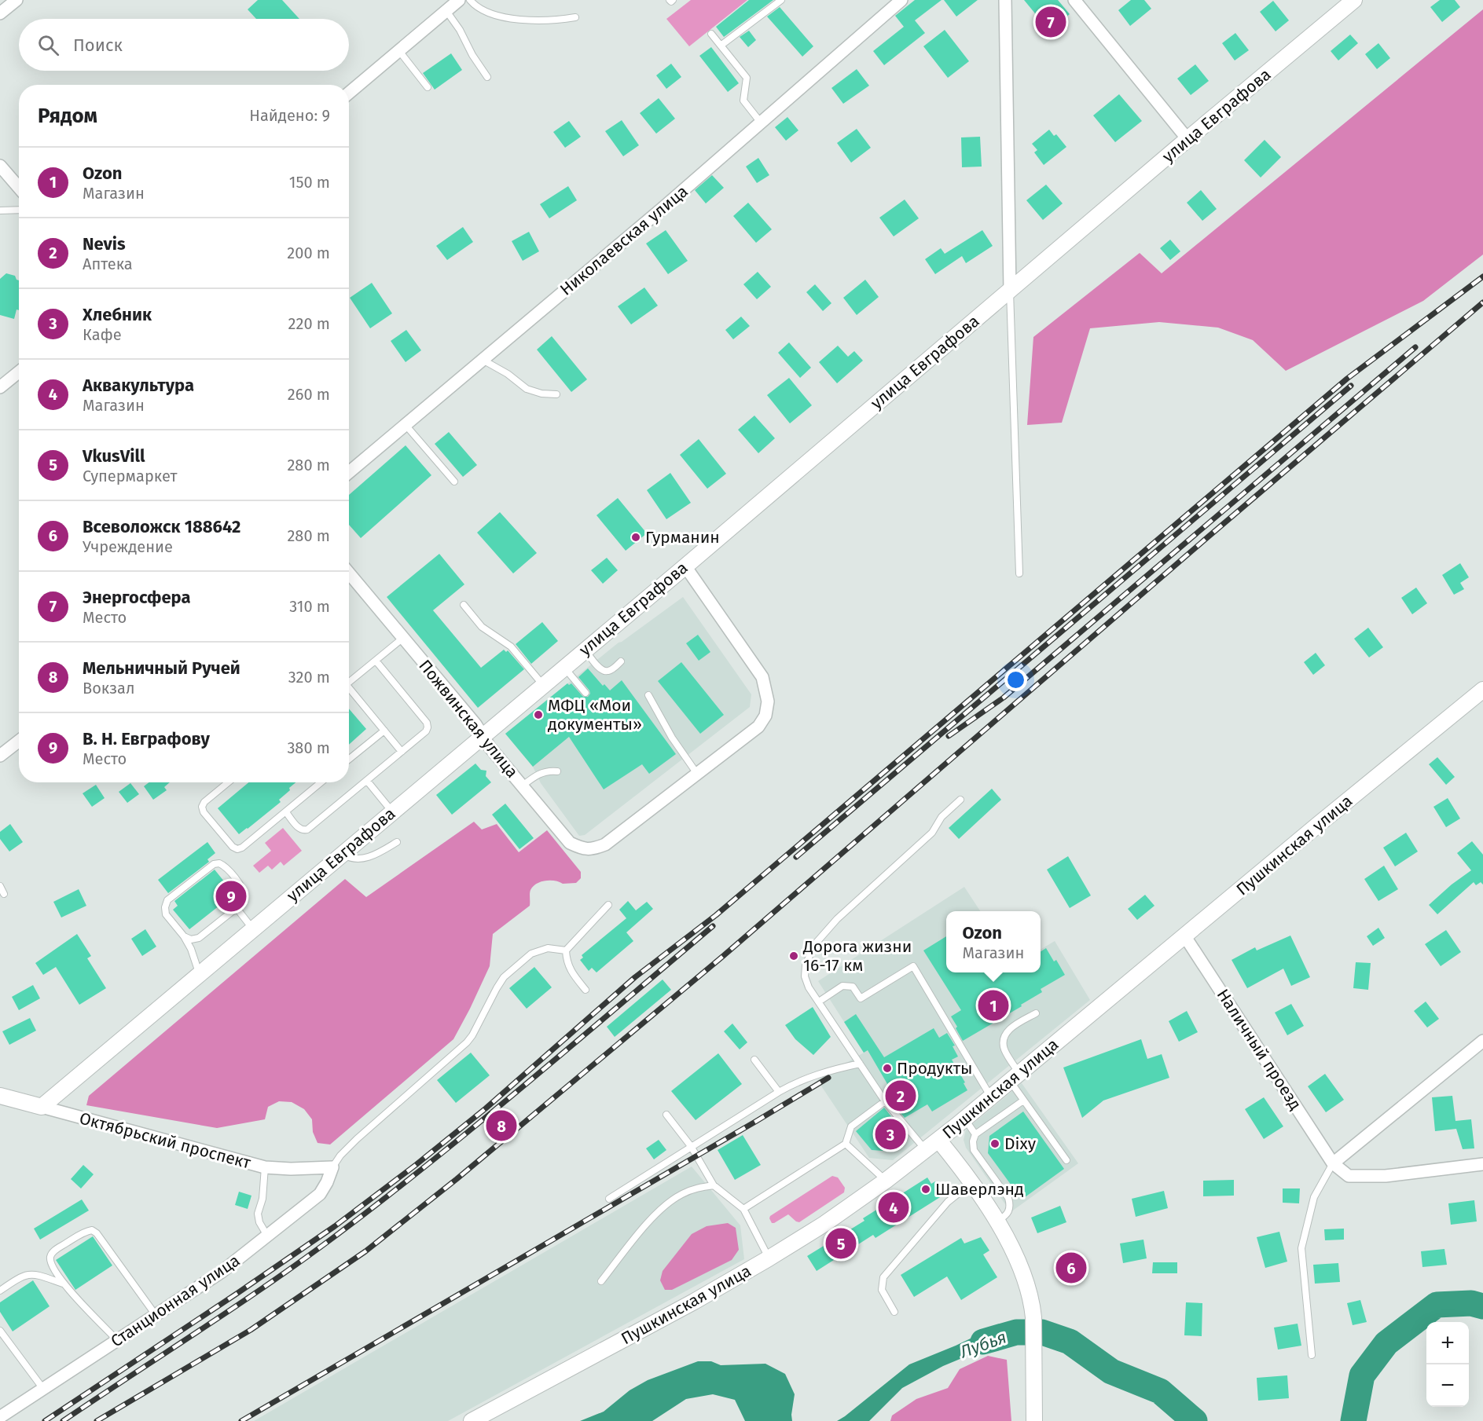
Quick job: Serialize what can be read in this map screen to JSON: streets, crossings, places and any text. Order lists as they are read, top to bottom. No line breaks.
{"streets":{"street":["улица Евграфова","Николаевская улица","Пожвинская улица","Пушкинская улица","Наличный проезд","Октябрьский проспект","Станционная улица"]},"crossings":[["улица Евграфова","Пожвинская улица"],["улица Евграфова","Октябрьский проспект"],["Пушкинская улица","Наличный проезд"],["Октябрьский проспект","Станционная улица"]],"water":["Лубья"],"places":["Гурманин","МФЦ «Мои документы»","Дорога жизни 16-17 км","Продукты","Dixy","Шаверлэнд"],"page":{"pins":["7","9","1","2","8","3","4","5","6"],"search":"Поиск","heading":["Рядом","Найдено: 9"],"list":[{"mark":"1","name":"Ozon","note":"Магазин","value":"150 m"},{"mark":"2","name":"Nevis","note":"Аптека","value":"200 m"},{"mark":"3","name":"Хлебник","note":"Кафе","value":"220 m"},{"mark":"4","name":"Аквакультура","note":"Магазин","value":"260 m"},{"mark":"5","name":"VkusVill","note":"Супермаркет","value":"280 m"},{"mark":"6","name":"Всеволожск 188642","note":"Учреждение","value":"280 m"},{"mark":"7","name":"Энергосфера","note":"Место","value":"310 m"},{"mark":"8","name":"Мельничный Ручей","note":"Вокзал","value":"320 m"},{"mark":"9","name":"В. Н. Евграфову","note":"Место","value":"380 m"}],"popup":["Ozon","Магазин"],"map_buttons":["+","−"]}}
